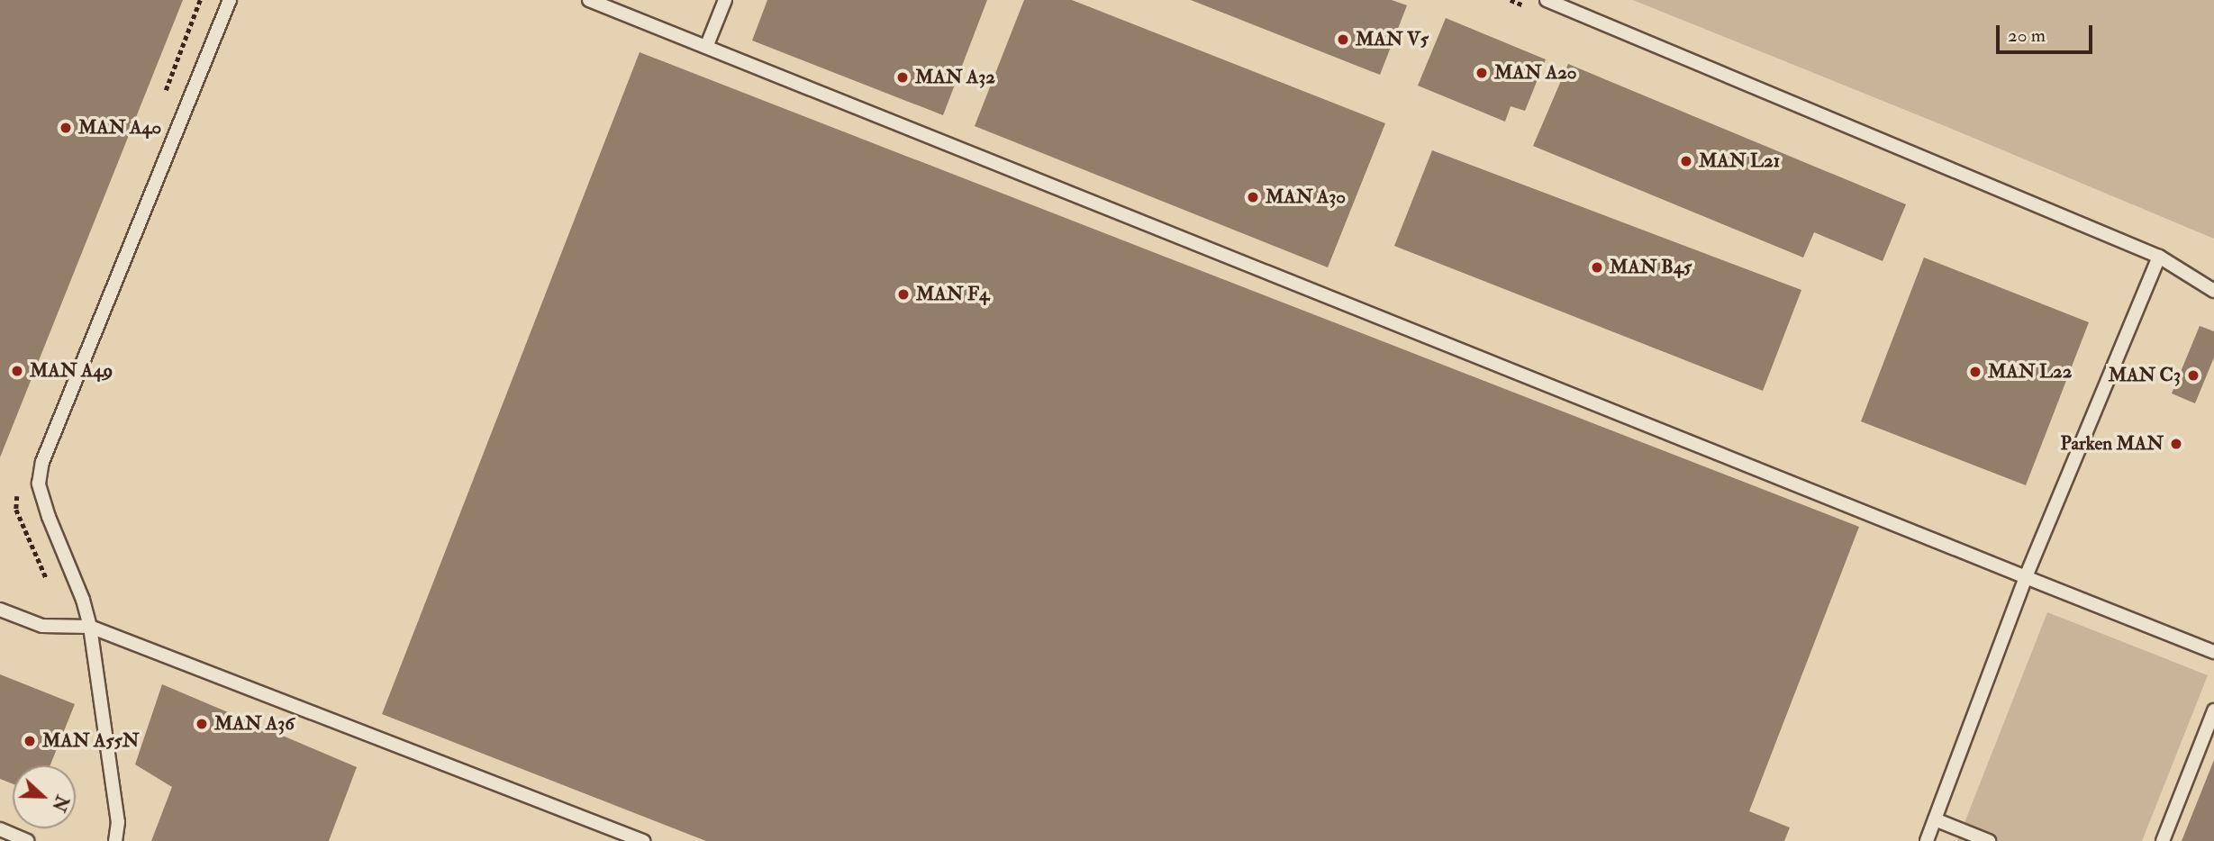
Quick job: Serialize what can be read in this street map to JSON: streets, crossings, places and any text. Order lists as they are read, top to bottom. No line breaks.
{"places":["MAN V5","MAN A20","MAN A32","MAN A40","MAN L21","MAN A30","MAN B45","MAN F4","MAN A49","MAN L22","MAN C3","Parken MAN","MAN A36","MAN A55N"],"scale_bar":"20 m","north":"right"}
